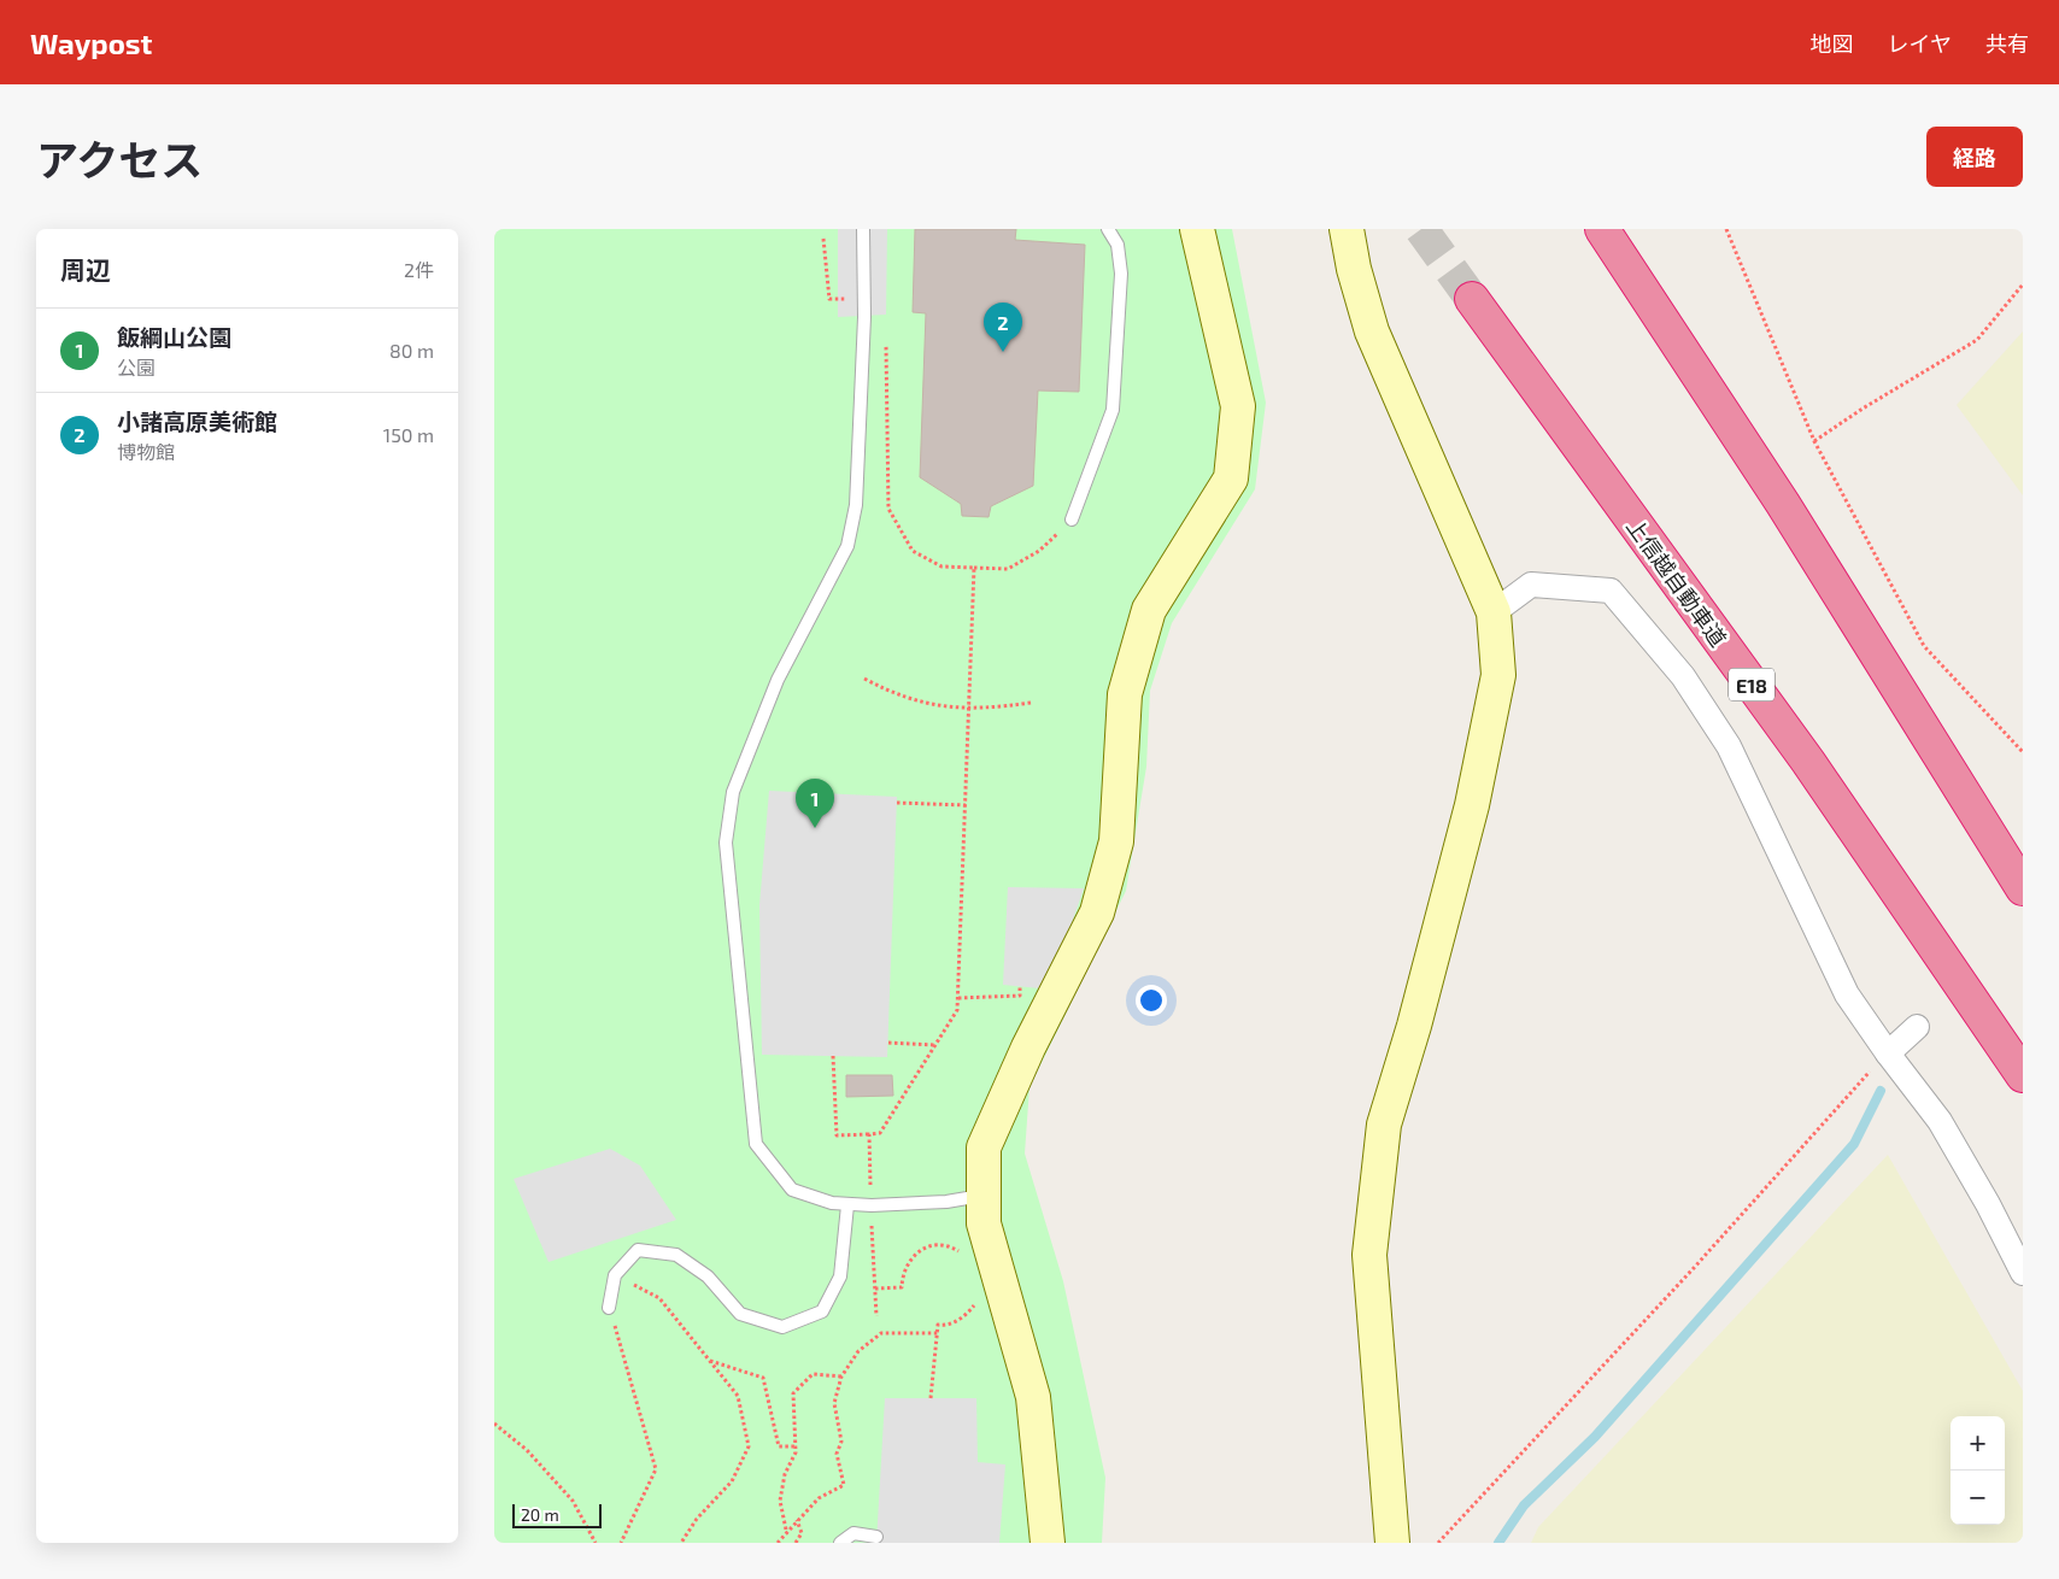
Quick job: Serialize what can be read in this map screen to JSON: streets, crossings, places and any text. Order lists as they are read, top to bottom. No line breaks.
{"streets":{"highway":["上信越自動車道","E18"]},"scale_bar":"20 m","page":{"header":"Waypost","nav":["地図","レイヤ","共有"],"title":"アクセス","buttons":"経路","heading":["周辺","2件"],"pins":["2","1"],"list":[{"mark":"1","name":"飯綱山公園","note":"公園","value":"80 m"},{"mark":"2","name":"小諸高原美術館","note":"博物館","value":"150 m"}],"map_buttons":["+","−"],"scale":"20 m"}}
